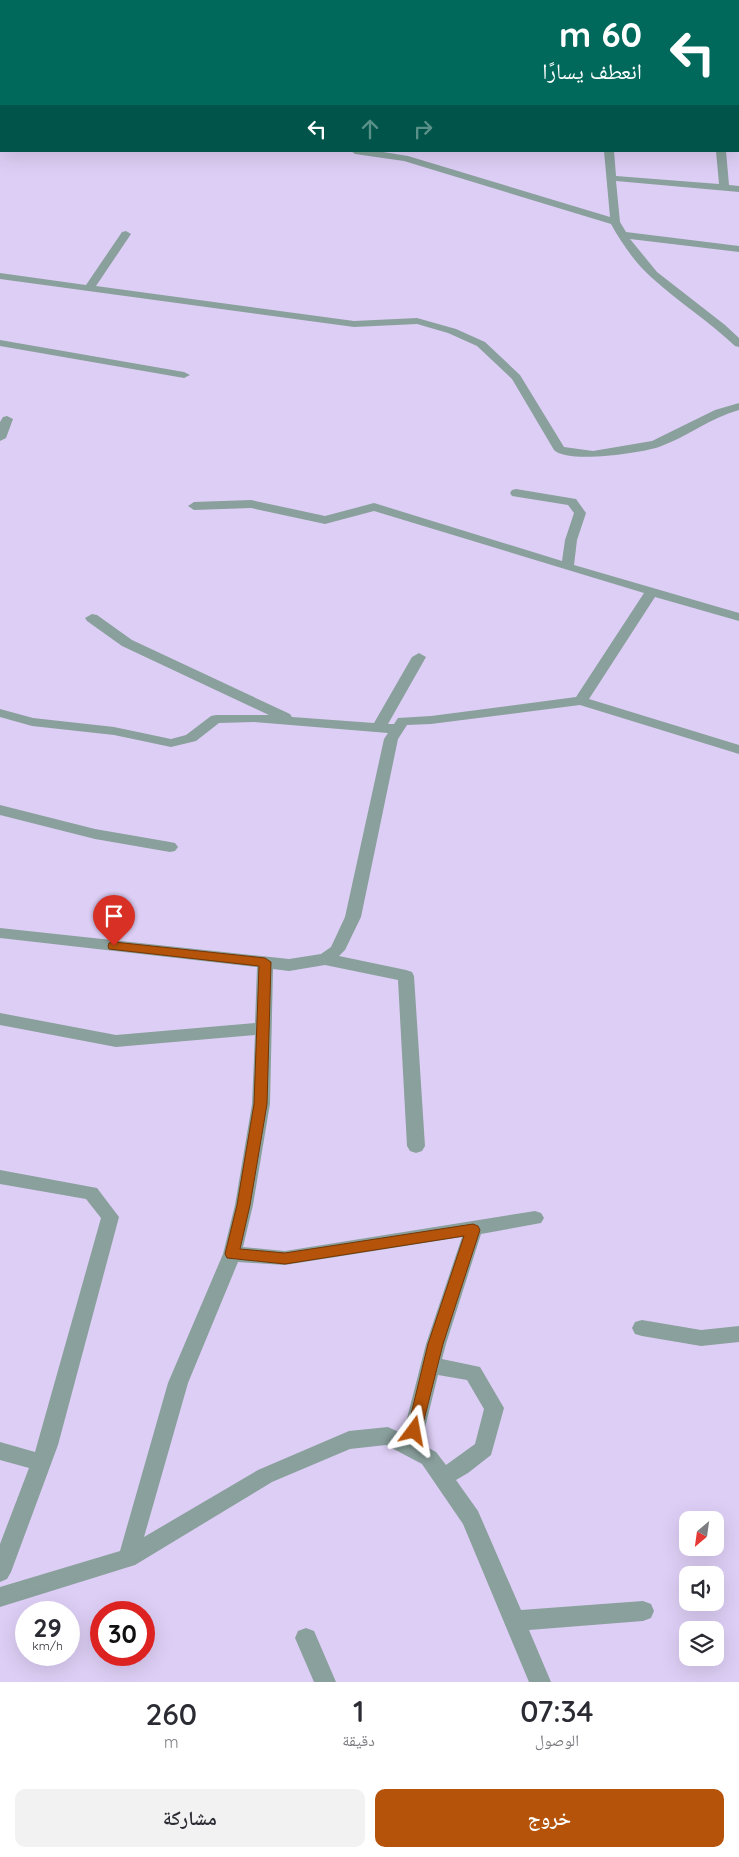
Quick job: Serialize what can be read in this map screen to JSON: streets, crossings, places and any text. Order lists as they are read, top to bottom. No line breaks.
{"north":"bottom left","page":{"turn":["60 m","انعطف يسارًا"],"speed":"29 km/h","limit":"30","eta":["07:34","الوصول","1","دقيقة","260","m"],"buttons":["خروج","مشاركة"]}}
